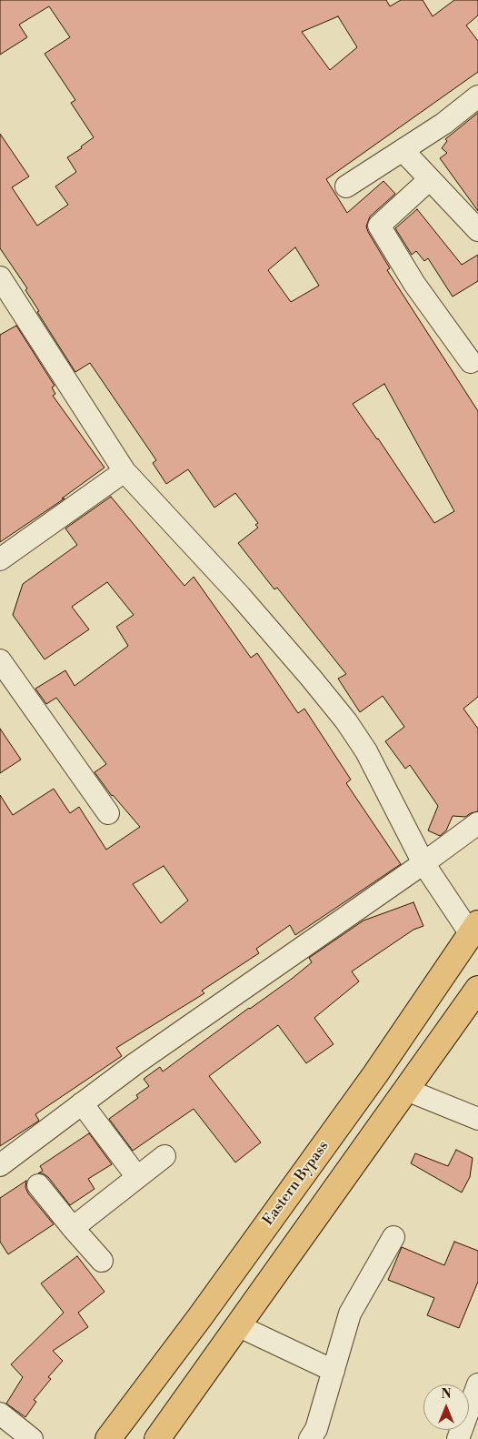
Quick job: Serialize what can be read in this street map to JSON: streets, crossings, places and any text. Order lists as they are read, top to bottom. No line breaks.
{"streets":{"highway":["Eastern Bypass"]},"north":"top"}
